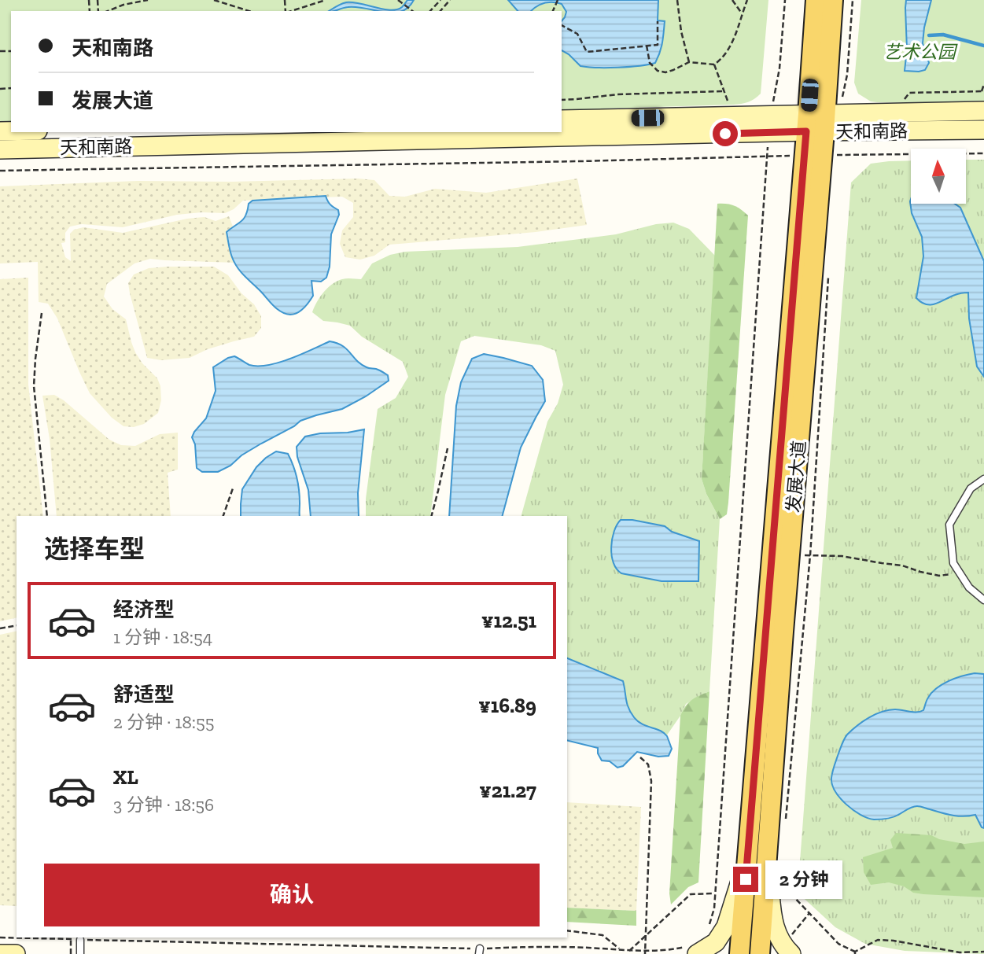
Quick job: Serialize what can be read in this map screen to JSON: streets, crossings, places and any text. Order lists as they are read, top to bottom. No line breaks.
{"streets":{"main road":["发展大道"],"street":["天和南路"]},"crossings":[["天和南路","发展大道"]],"parks":["艺术公园"],"north":"top","page":{"banner":["天和南路","发展大道"],"heading":"选择车型","list":[{"name":"经济型","note":"1 分钟 · 18:54","value":"¥12.51"},{"name":"舒适型","note":"2 分钟 · 18:55","value":"¥16.89"},{"name":"XL","note":"3 分钟 · 18:56","value":"¥21.27"}],"buttons":"确认","bubble":"2 分钟"}}
